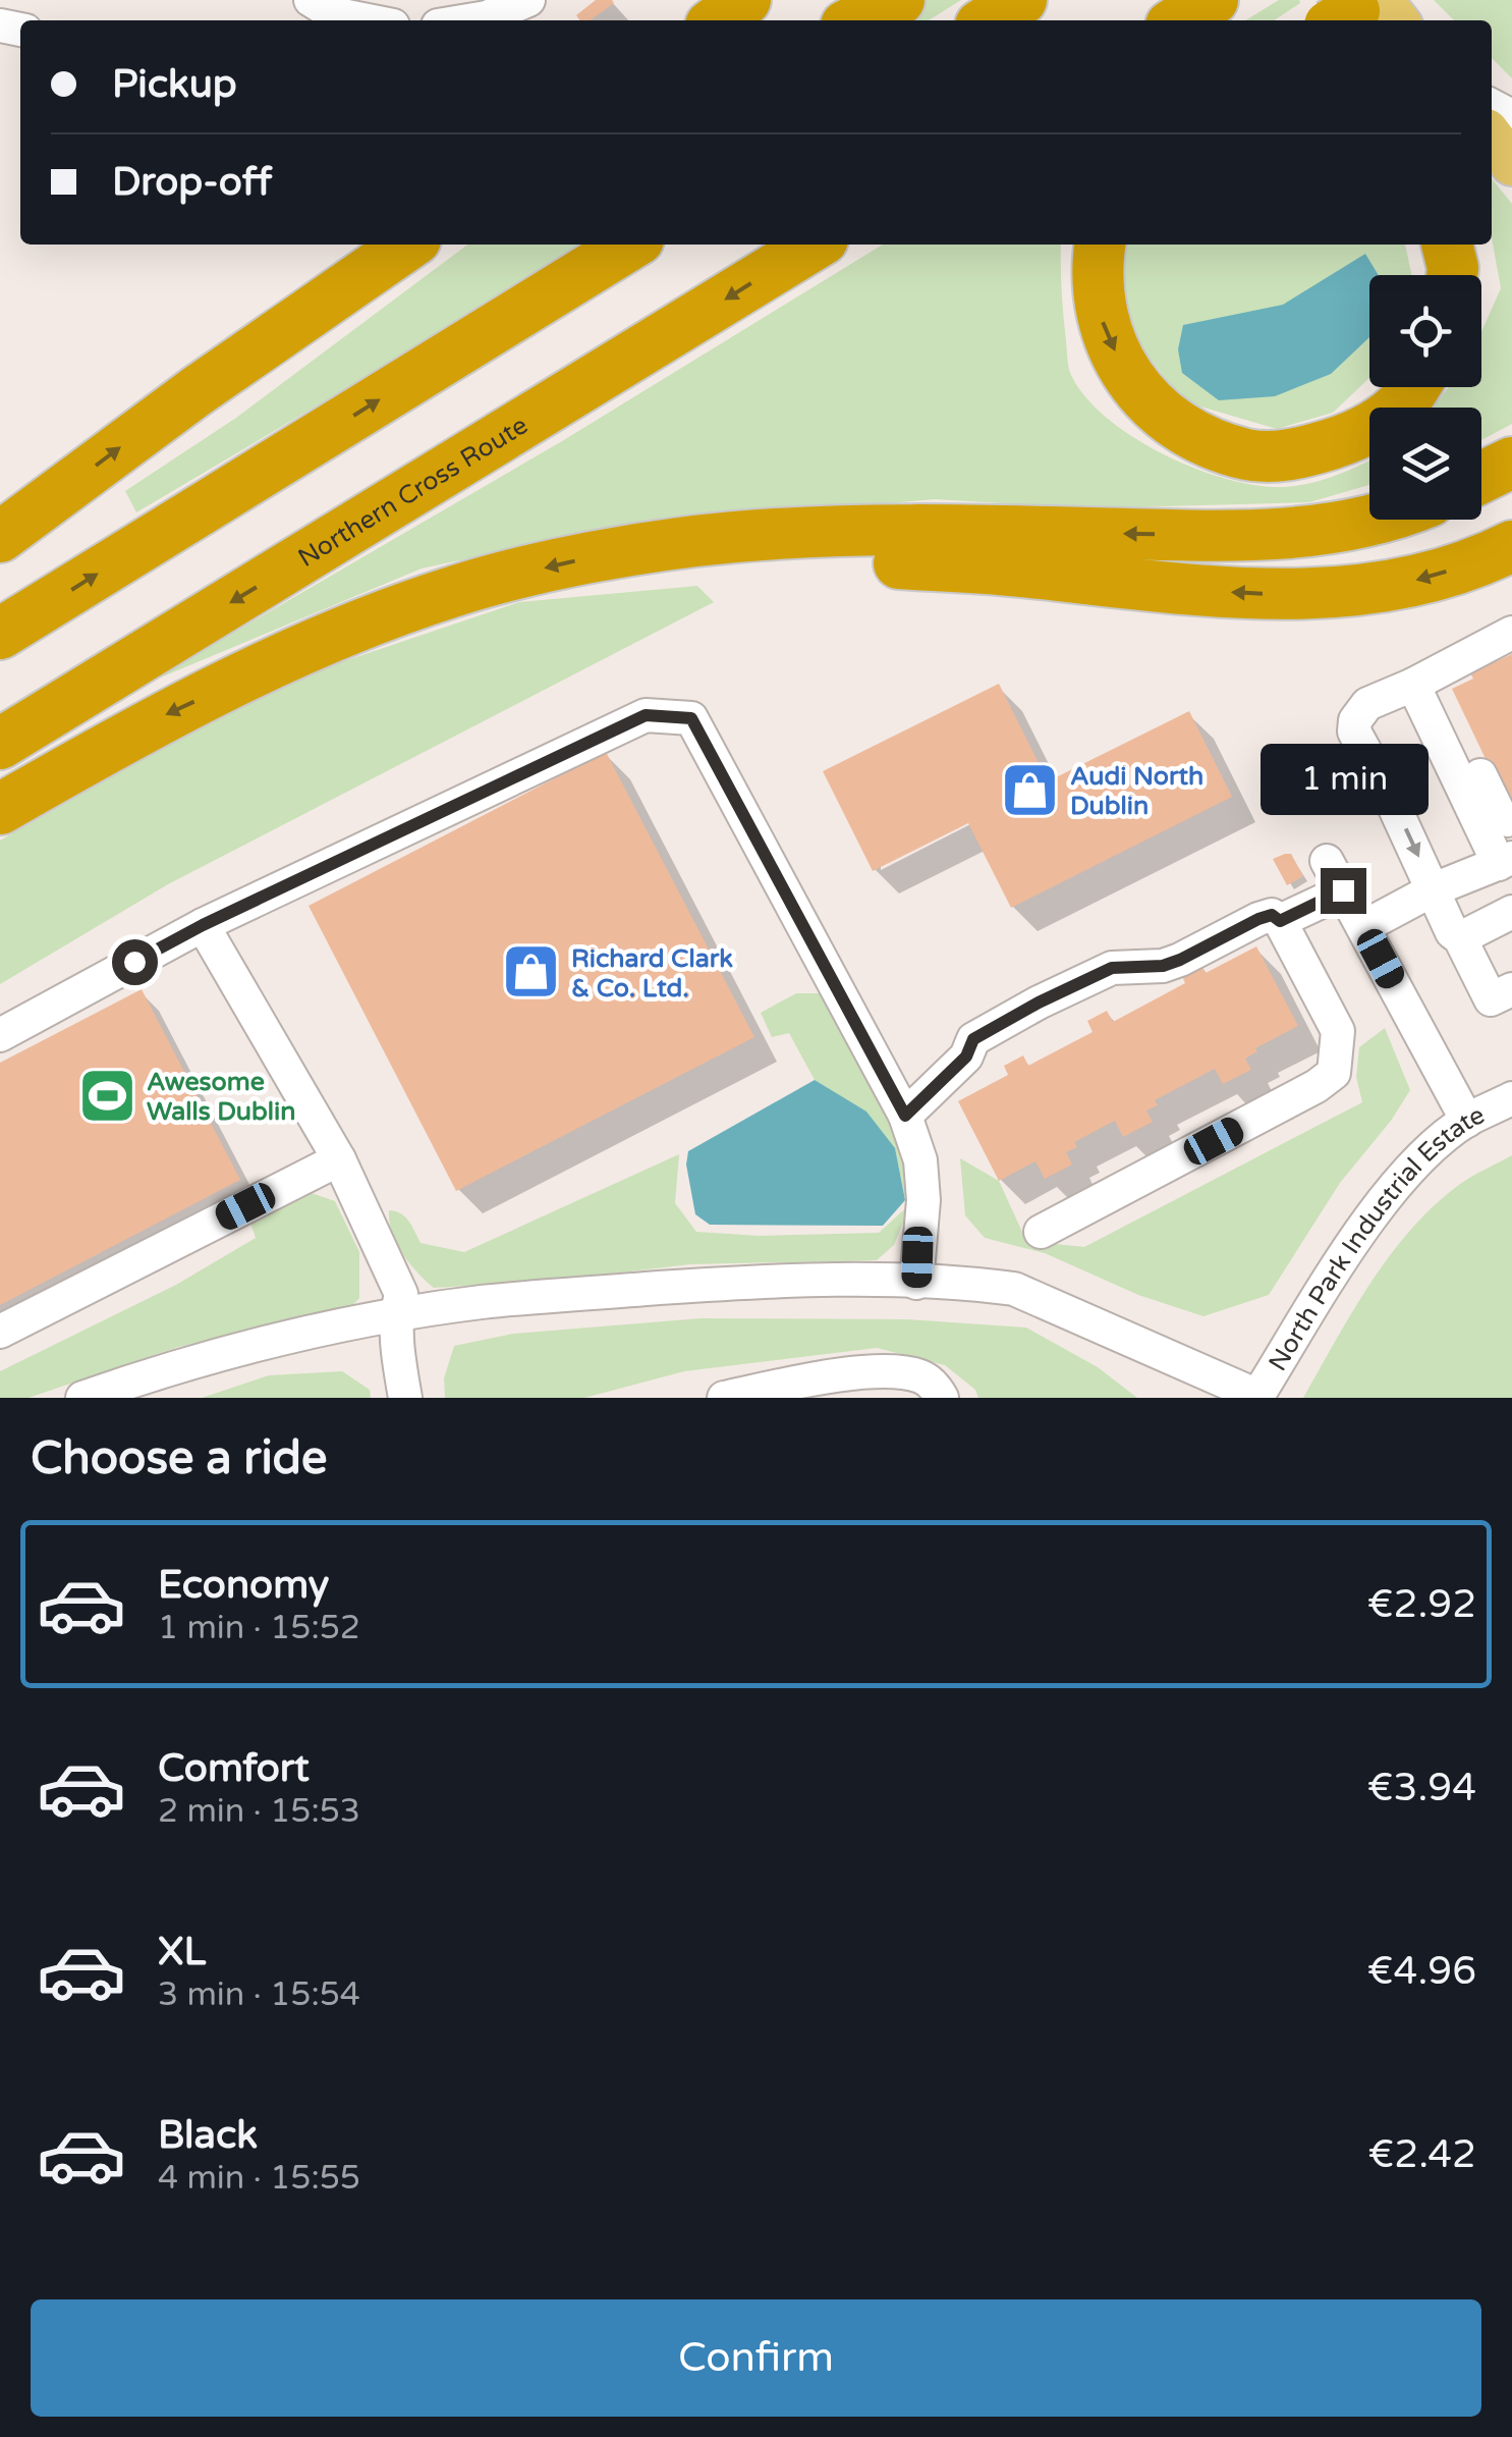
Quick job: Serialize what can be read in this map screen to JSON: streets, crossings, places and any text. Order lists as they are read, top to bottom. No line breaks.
{"streets":{"highway":["Northern Cross Route"],"street":["North Park Industrial Estate"]},"places":{"shop":["Audi North Dublin","Richard Clark & Co. Ltd."],"sports":["Awesome Walls Dublin"]},"page":{"banner":["Pickup","Drop-off"],"bubble":"1 min","heading":"Choose a ride","list":[{"name":"Economy","note":"1 min · 15:52","value":"€2.92"},{"name":"Comfort","note":"2 min · 15:53","value":"€3.94"},{"name":"XL","note":"3 min · 15:54","value":"€4.96"},{"name":"Black","note":"4 min · 15:55","value":"€2.42"}],"buttons":"Confirm"}}
